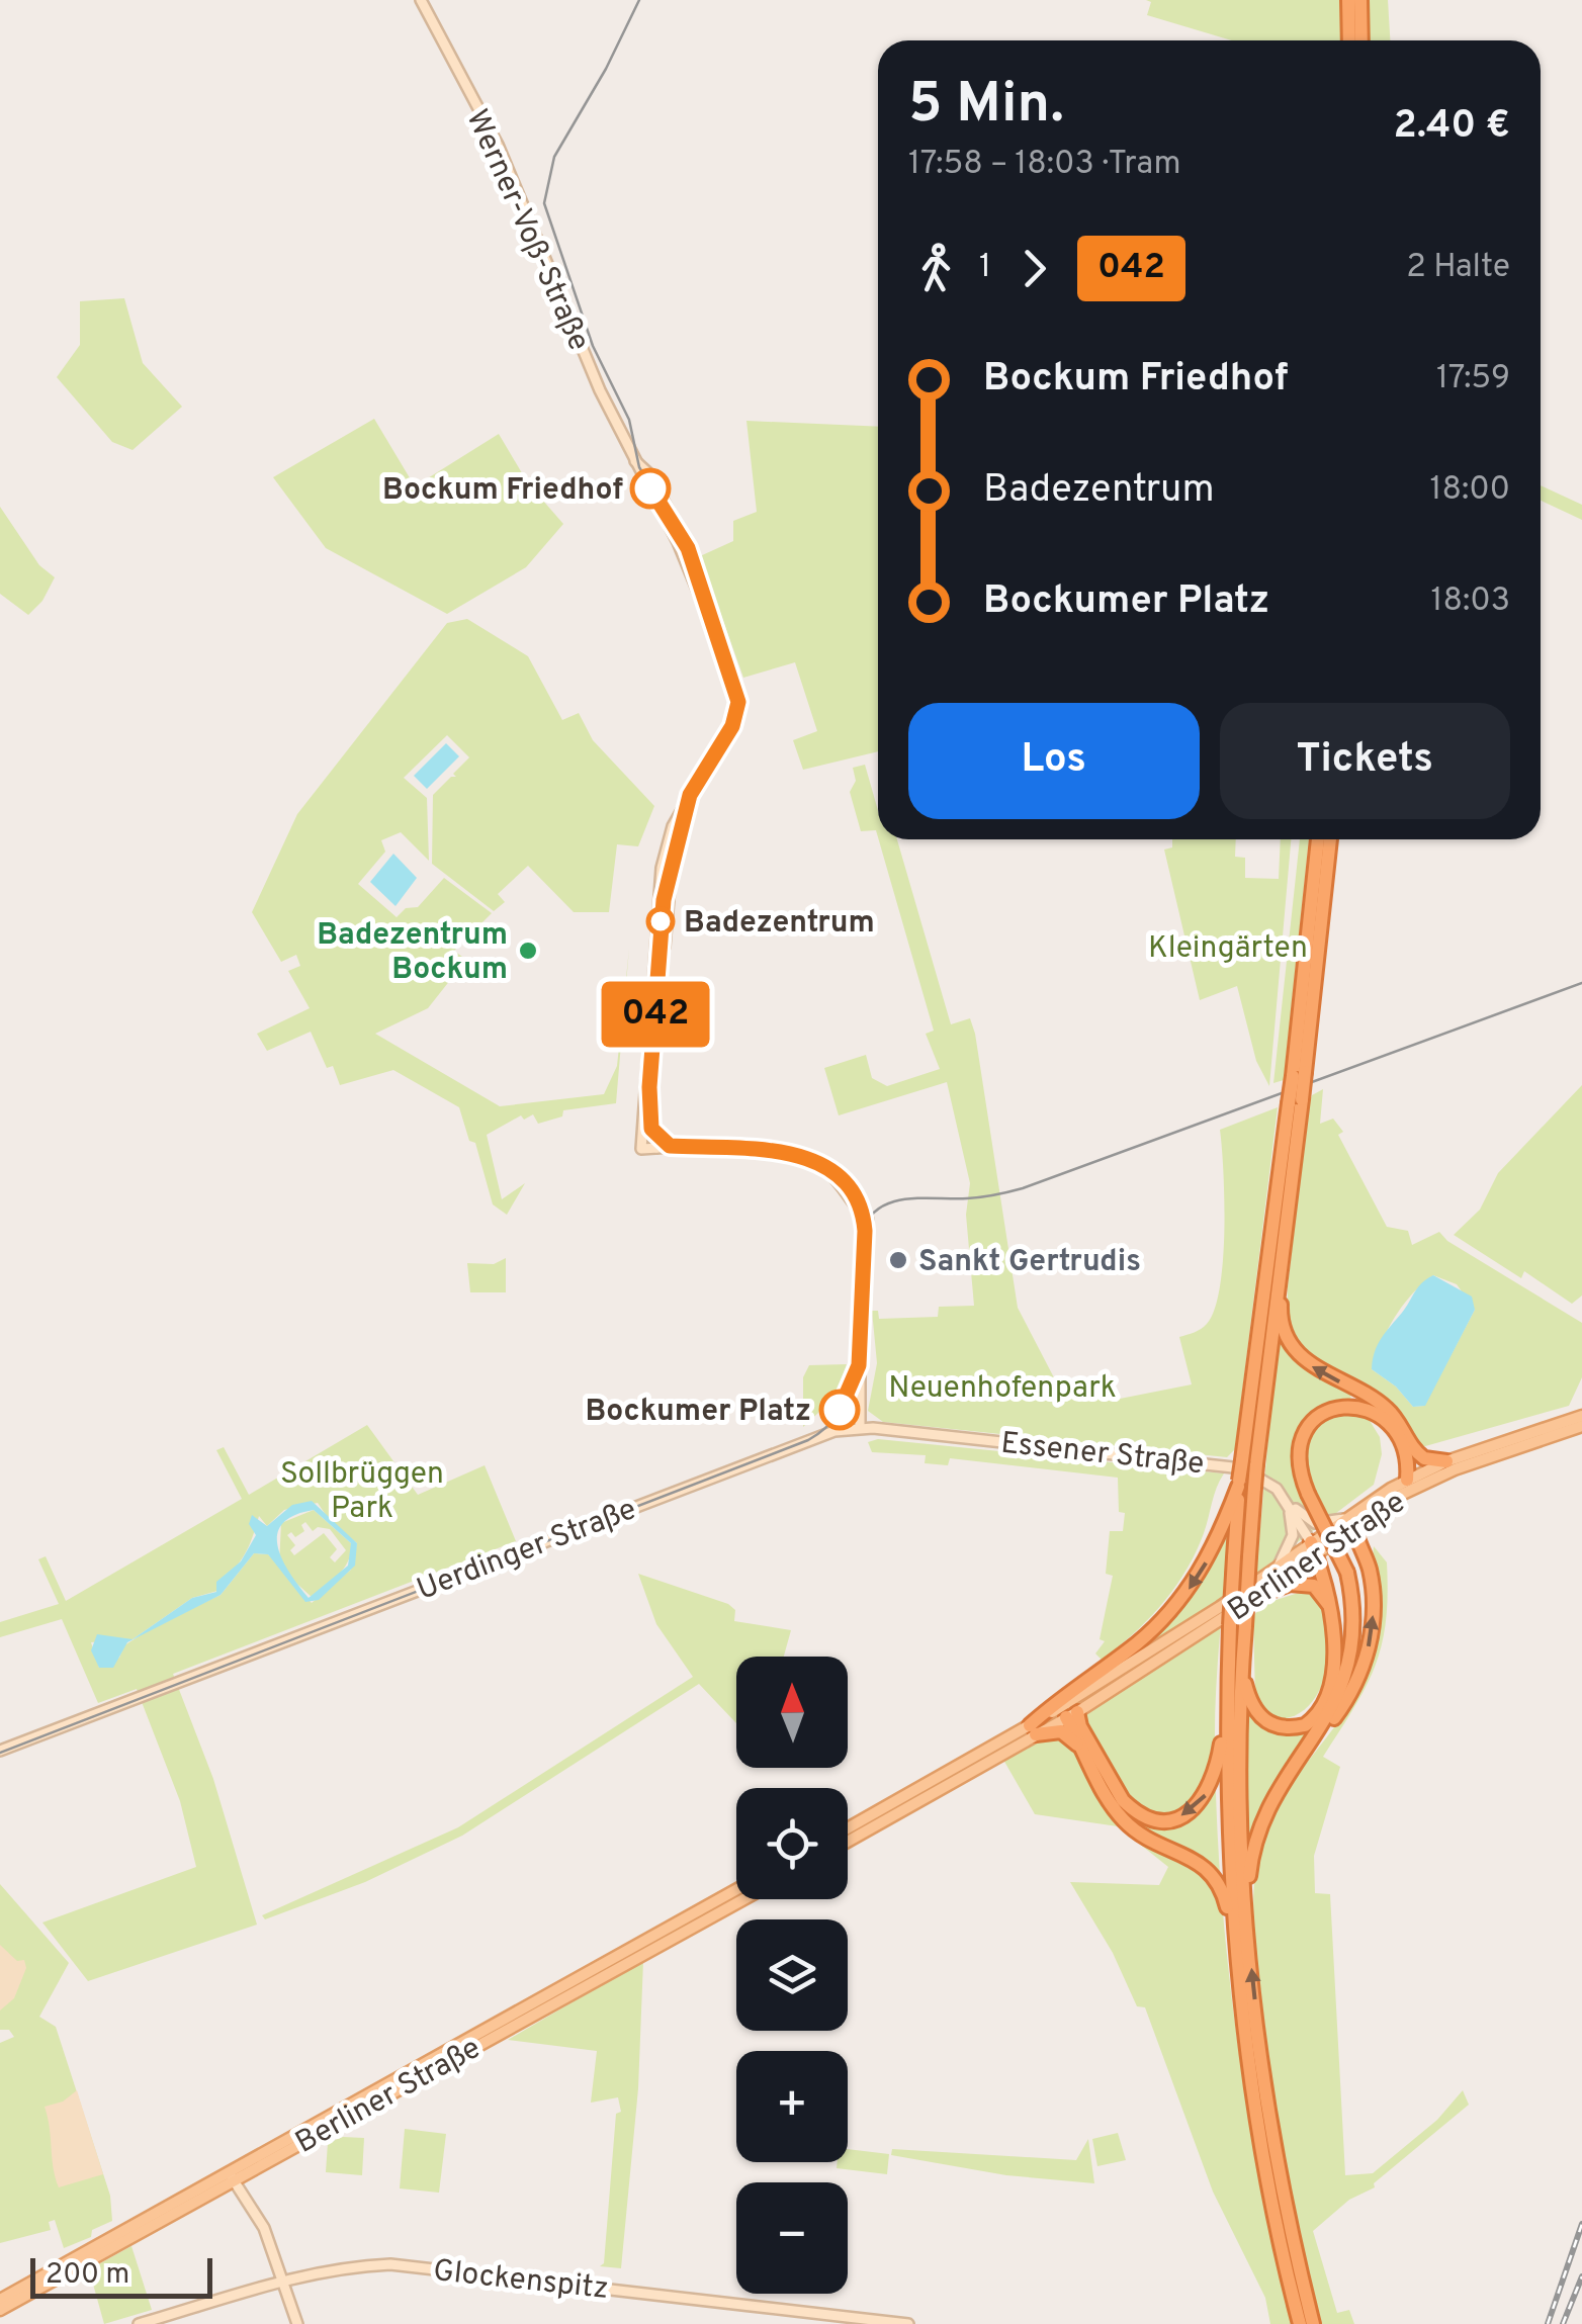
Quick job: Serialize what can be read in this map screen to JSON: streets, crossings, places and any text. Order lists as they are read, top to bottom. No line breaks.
{"streets":{"main road":["Werner-Voß-Straße","Essener Straße","Uerdinger Straße","Berliner Straße","Glockenspitz"]},"crossings":[["Essener Straße","Uerdinger Straße"],["Essener Straße","Berliner Straße"]],"parks":["Kleingärten","Neuenhofenpark","Sollbrüggen Park"],"places":["Bockum Friedhof","Badezentrum","Badezentrum Bockum","Sankt Gertrudis","Bockumer Platz"],"lines":["tram line 042"],"scale_bar":"200 m","north":"top","page":{"on_map":"042","heading":["5 Min.","17:58 – 18:03 · Tram","2.40 €"],"legs":["1","042","2 Halte"],"list":[{"name":"Bockum Friedhof","value":"17:59"},{"name":"Badezentrum","value":"18:00"},{"name":"Bockumer Platz","value":"18:03"}],"buttons":["Los","Tickets"],"map_buttons":["+","−"],"scale":"200 m"}}
